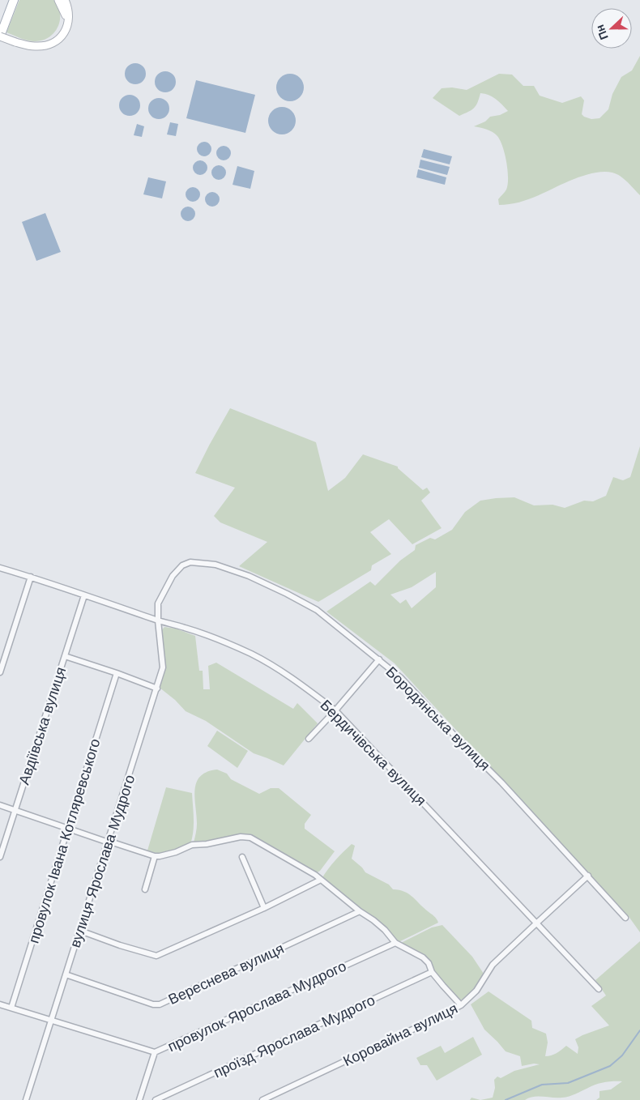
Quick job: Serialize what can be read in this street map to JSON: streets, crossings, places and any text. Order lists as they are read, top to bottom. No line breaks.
{"streets":{"street":["Бородянська вулиця","Авдіївська вулиця","Бердичівська вулиця","провулок Івана Котляревського","вулиця Ярослава Мудрого","Вереснева вулиця","провулок Ярослава Мудрого","Коровайна вулиця","проїзд Ярослава Мудрого"]},"crossings":[["Бородянська вулиця","Бердичівська вулиця"],["Бородянська вулиця","вулиця Ярослава Мудрого"],["Бородянська вулиця","Коровайна вулиця"],["Авдіївська вулиця","Бердичівська вулиця"],["Бердичівська вулиця","вулиця Ярослава Мудрого"],["Бердичівська вулиця","Коровайна вулиця"],["провулок Івана Котляревського","провулок Ярослава Мудрого"],["вулиця Ярослава Мудрого","Вереснева вулиця"],["вулиця Ярослава Мудрого","провулок Ярослава Мудрого"]],"north":"left"}
